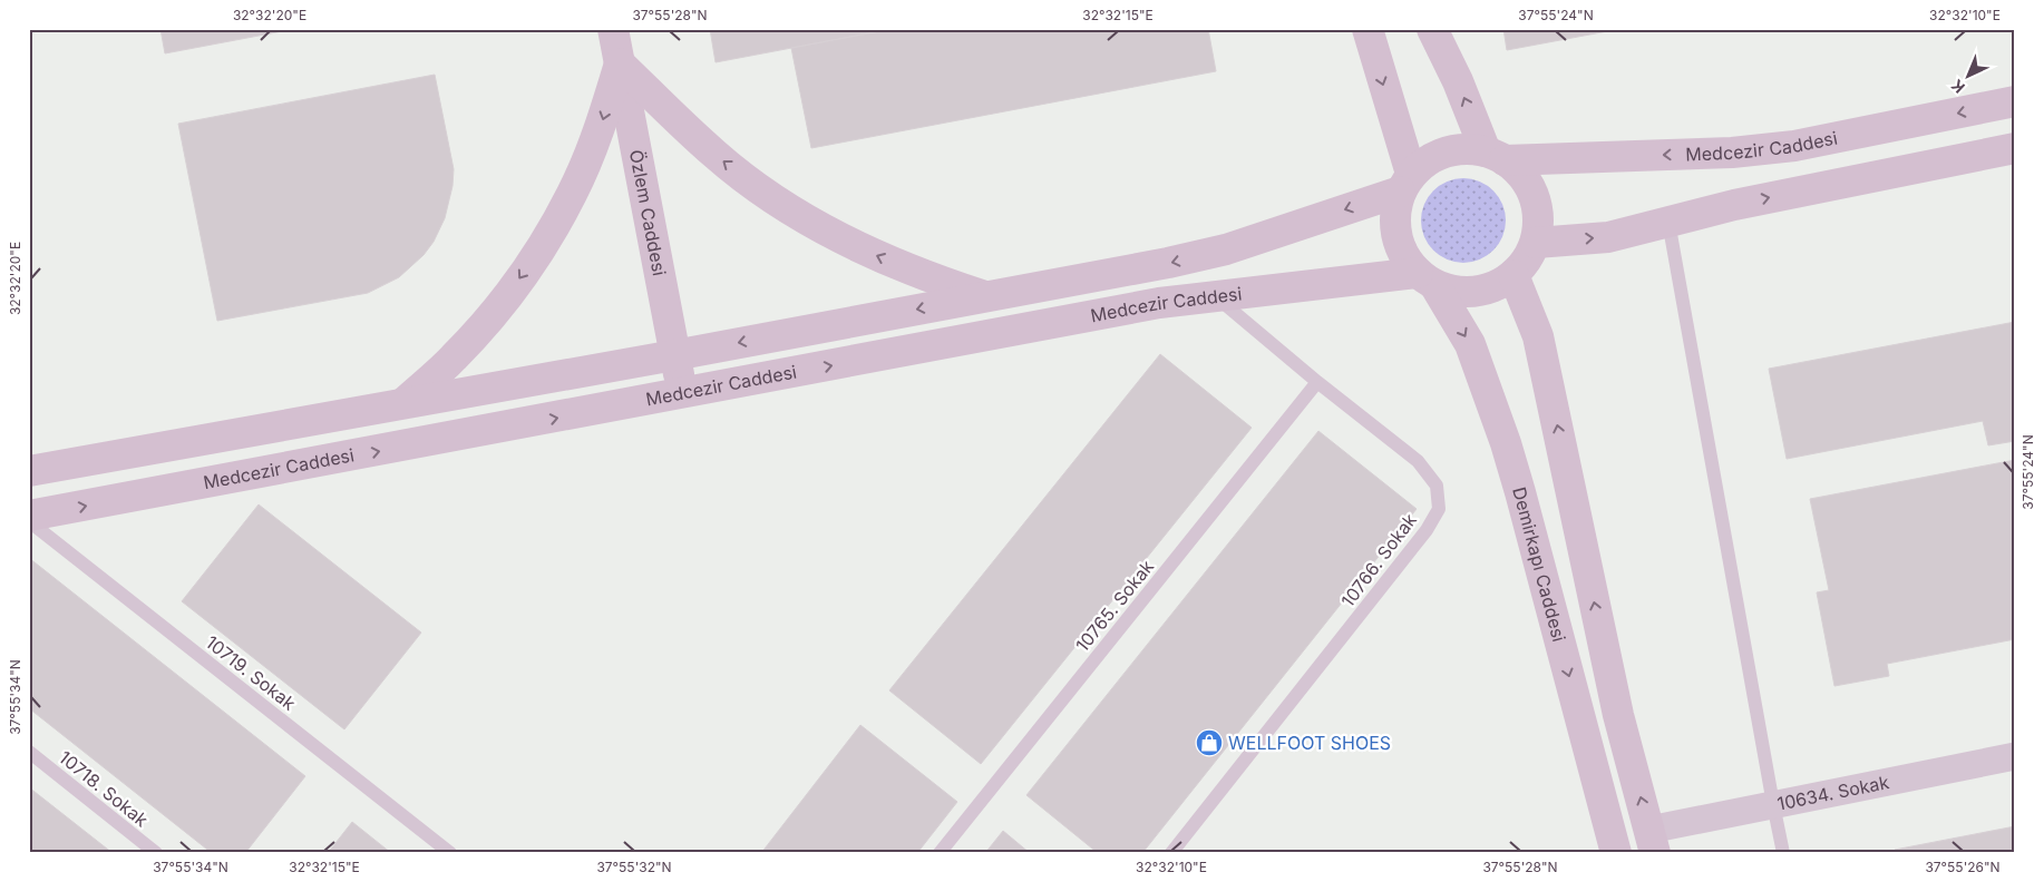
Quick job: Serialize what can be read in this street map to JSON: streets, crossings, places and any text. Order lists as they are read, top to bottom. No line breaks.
{"streets":{"street":["Medcezir Caddesi","Özlem Caddesi","Demirkapı Caddesi","10634. Sokak"],"lane":["10766. Sokak","10765. Sokak","10719. Sokak","10718. Sokak"]},"crossings":[["Medcezir Caddesi","Özlem Caddesi"],["Medcezir Caddesi","10766. Sokak"],["Medcezir Caddesi","Demirkapı Caddesi"],["10766. Sokak","10765. Sokak"]],"places":{"shop":["WELLFOOT SHOES"]},"north":"bottom left","coordinates":["32°32'20\"E","37°55'28\"N","32°32'15\"E","37°55'24\"N","32°32'10\"E","37°55'34\"N","37°55'32\"N","37°55'26\"N"]}
